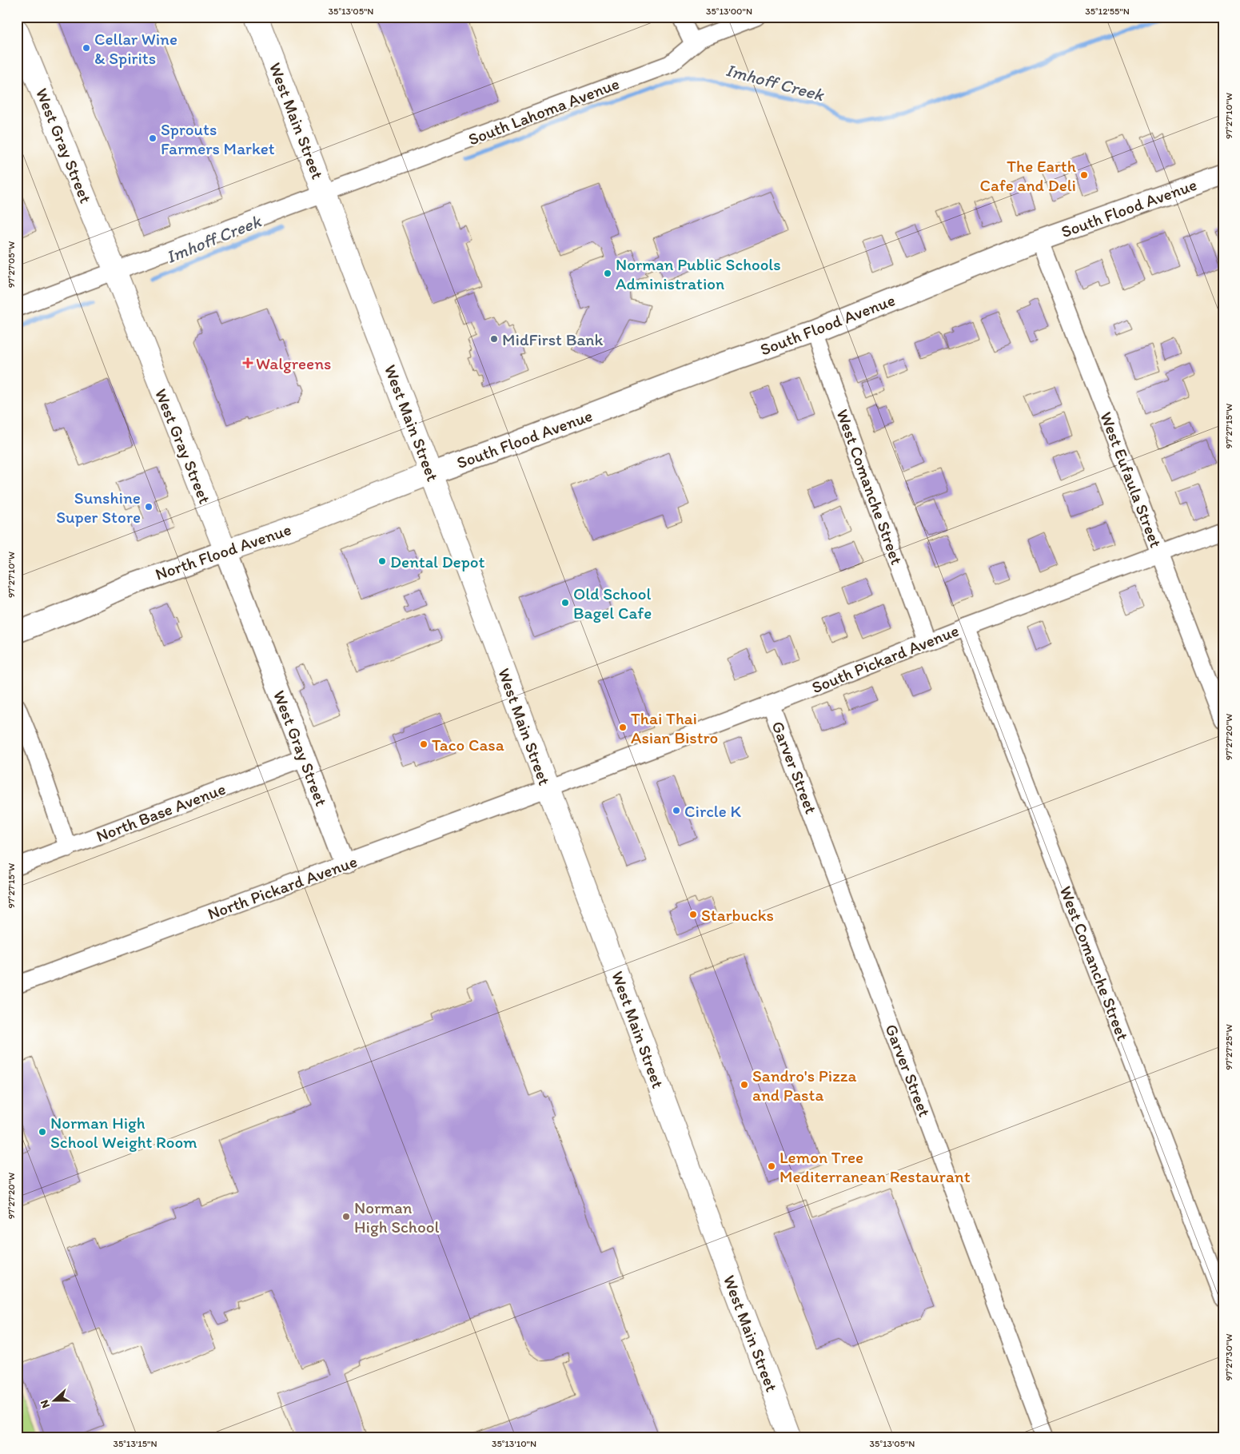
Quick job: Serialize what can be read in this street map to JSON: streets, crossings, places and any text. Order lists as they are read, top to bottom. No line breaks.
{"streets":{"main road":["West Main Street","West Gray Street","North Flood Avenue"],"street":["South Lahoma Avenue","South Flood Avenue","West Eufaula Street","West Comanche Street","South Pickard Avenue","Garver Street","North Base Avenue","North Pickard Avenue"]},"crossings":[["South Lahoma Avenue","West Main Street"],["South Lahoma Avenue","West Gray Street"],["West Main Street","South Flood Avenue"],["West Main Street","North Flood Avenue"],["West Main Street","South Pickard Avenue"],["West Main Street","North Pickard Avenue"],["West Gray Street","North Flood Avenue"],["West Gray Street","North Base Avenue"],["West Gray Street","North Pickard Avenue"],["South Flood Avenue","West Eufaula Street"],["South Flood Avenue","West Comanche Street"],["South Flood Avenue","North Flood Avenue"],["West Eufaula Street","South Pickard Avenue"],["West Comanche Street","South Pickard Avenue"],["South Pickard Avenue","Garver Street"],["South Pickard Avenue","North Pickard Avenue"]],"water":["Imhoff Creek"],"places":{"other":["Cellar Wine & Spirits","Sprouts Farmers Market","The Earth Cafe and Deli","Norman Public Schools Administration","MidFirst Bank","Sunshine Super Store","Dental Depot","Old School Bagel Cafe","Thai Thai Asian Bistro","Taco Casa","Circle K","Starbucks","Sandro's Pizza and Pasta","Norman High School Weight Room","Lemon Tree Mediterranean Restaurant","Norman High School"],"health":["Walgreens"]},"north":"left","coordinates":["35°13'05\"N","35°13'00\"N","35°12'55\"N","97°27'10\"W","97°27'05\"W","97°27'15\"W","97°27'20\"W","97°27'25\"W","97°27'30\"W","35°13'15\"N","35°13'10\"N"]}
